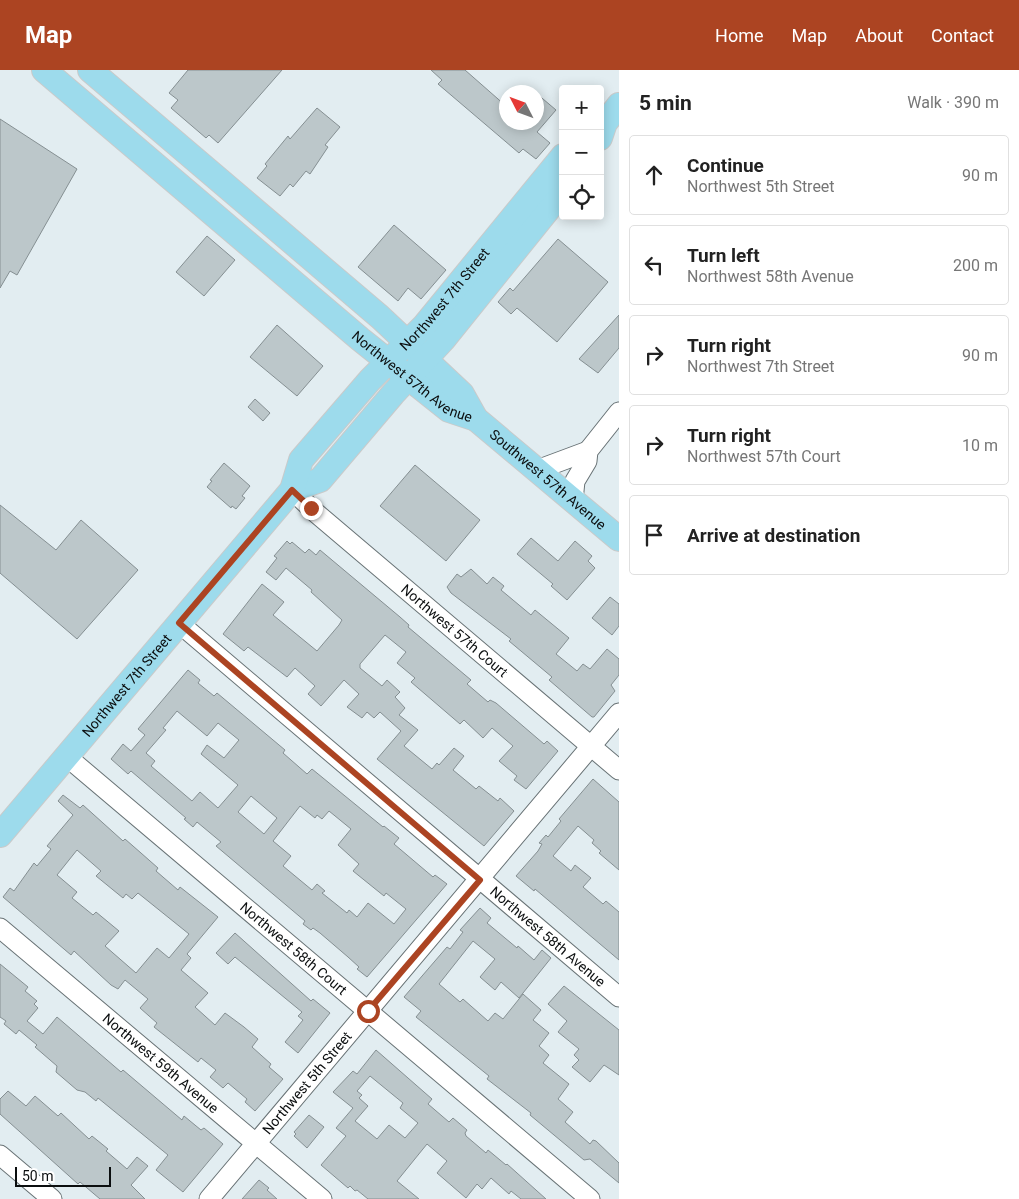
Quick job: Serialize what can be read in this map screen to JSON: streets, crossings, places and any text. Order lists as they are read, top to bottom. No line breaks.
{"streets":{"main road":["Northwest 7th Street","Northwest 57th Avenue","Southwest 57th Avenue"],"street":["Northwest 57th Court","Northwest 58th Avenue","Northwest 58th Court","Northwest 59th Avenue","Northwest 5th Street"]},"crossings":[["Northwest 7th Street","Northwest 57th Avenue"],["Northwest 7th Street","Northwest 57th Court"],["Northwest 7th Street","Northwest 58th Avenue"],["Northwest 7th Street","Northwest 58th Court"],["Northwest 57th Avenue","Southwest 57th Avenue"],["Northwest 57th Court","Northwest 5th Street"],["Northwest 58th Avenue","Northwest 5th Street"],["Northwest 58th Court","Northwest 5th Street"],["Northwest 59th Avenue","Northwest 5th Street"]],"scale_bar":"50 m","north":"top left","page":{"header":"Map","nav":["Home","Map","About","Contact"],"heading":["5 min","Walk · 390 m"],"map_buttons":["+","−"],"list":[["Continue","Northwest 5th Street","90 m"],["Turn left","Northwest 58th Avenue","200 m"],["Turn right","Northwest 7th Street","90 m"],["Turn right","Northwest 57th Court","10 m"],"Arrive at destination"],"scale":"50 m"}}
